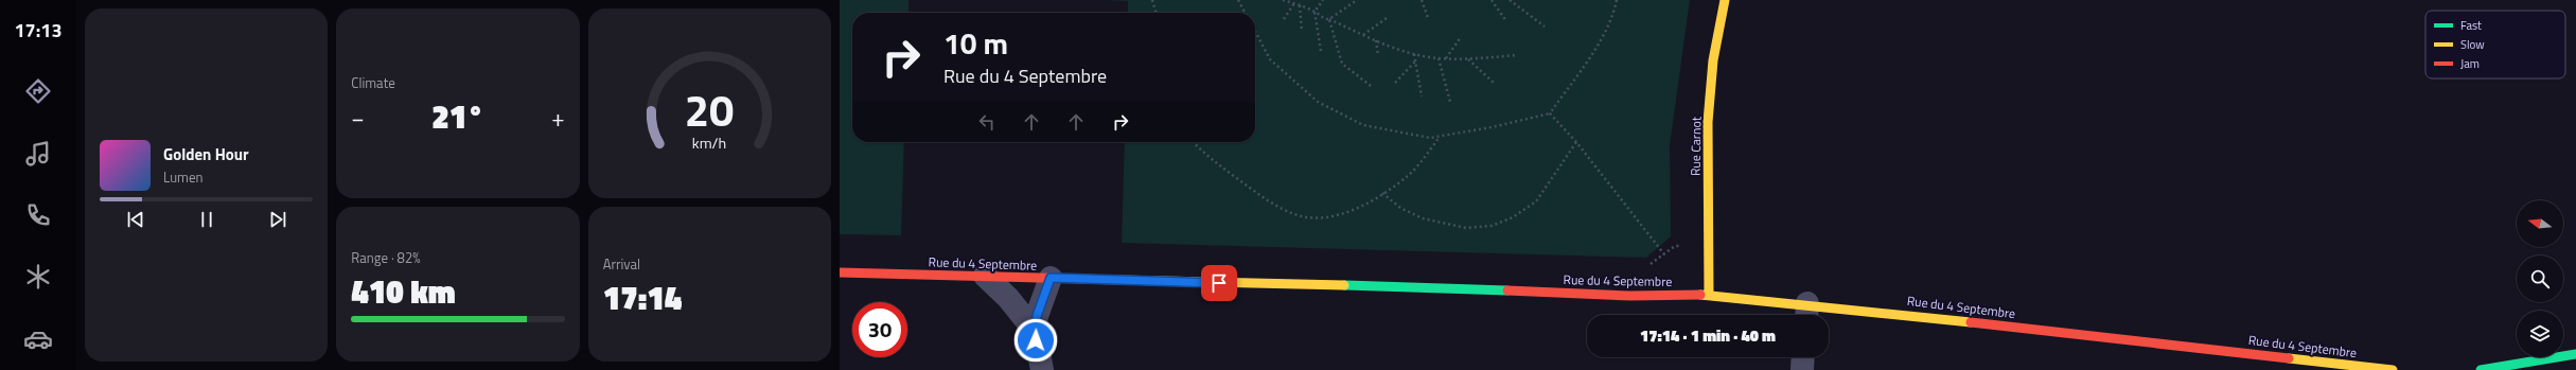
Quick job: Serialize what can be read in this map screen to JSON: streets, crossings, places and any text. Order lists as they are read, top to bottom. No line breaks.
{"streets":{"street":["Rue Carnot","Rue du 4 Septembre"]},"crossings":[["Rue Carnot","Rue du 4 Septembre"]],"legend":["Fast","Slow","Jam"],"north":"left","page":{"tabs":"17:13","tile":["Climate",["Range · 82%","410 km"],["Arrival","17:14"]],"turn":["10 m","Rue du 4 Septembre"],"heat":["−","21°","+"],"song":["Golden Hour","Lumen"],"limit":"30","trip":"17:14 · 1 min · 40 m","gauge":["20","km/h"]}}
